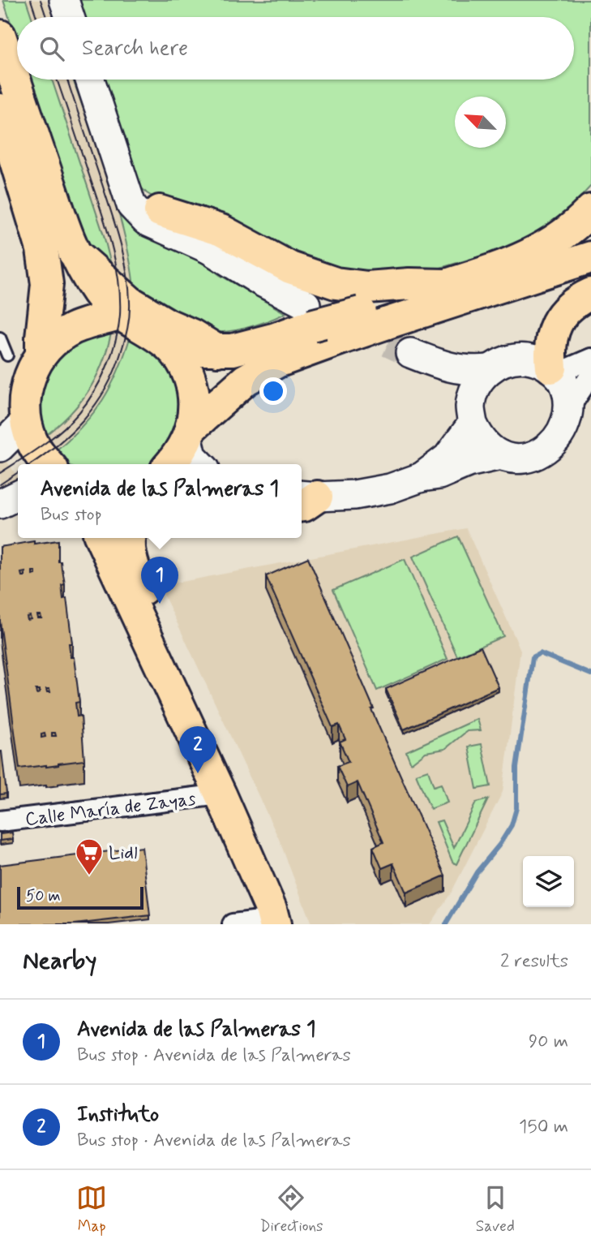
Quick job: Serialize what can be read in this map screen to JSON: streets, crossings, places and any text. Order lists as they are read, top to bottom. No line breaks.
{"streets":{"street":["Calle María de Zayas"]},"places":{"supermarket":["Lidl"]},"scale_bar":"50 m","north":"top left","page":{"search":"Search here","popup":["Avenida de las Palmeras 1","Bus stop"],"pins":["1","2"],"scale":"50 m","heading":["Nearby","2 results"],"list":[{"mark":"1","name":"Avenida de las Palmeras 1","note":"Bus stop · Avenida de las Palmeras","value":"90 m"},{"mark":"2","name":"Instituto","note":"Bus stop · Avenida de las Palmeras","value":"150 m"}],"nav":["Map","Directions","Saved"]}}
